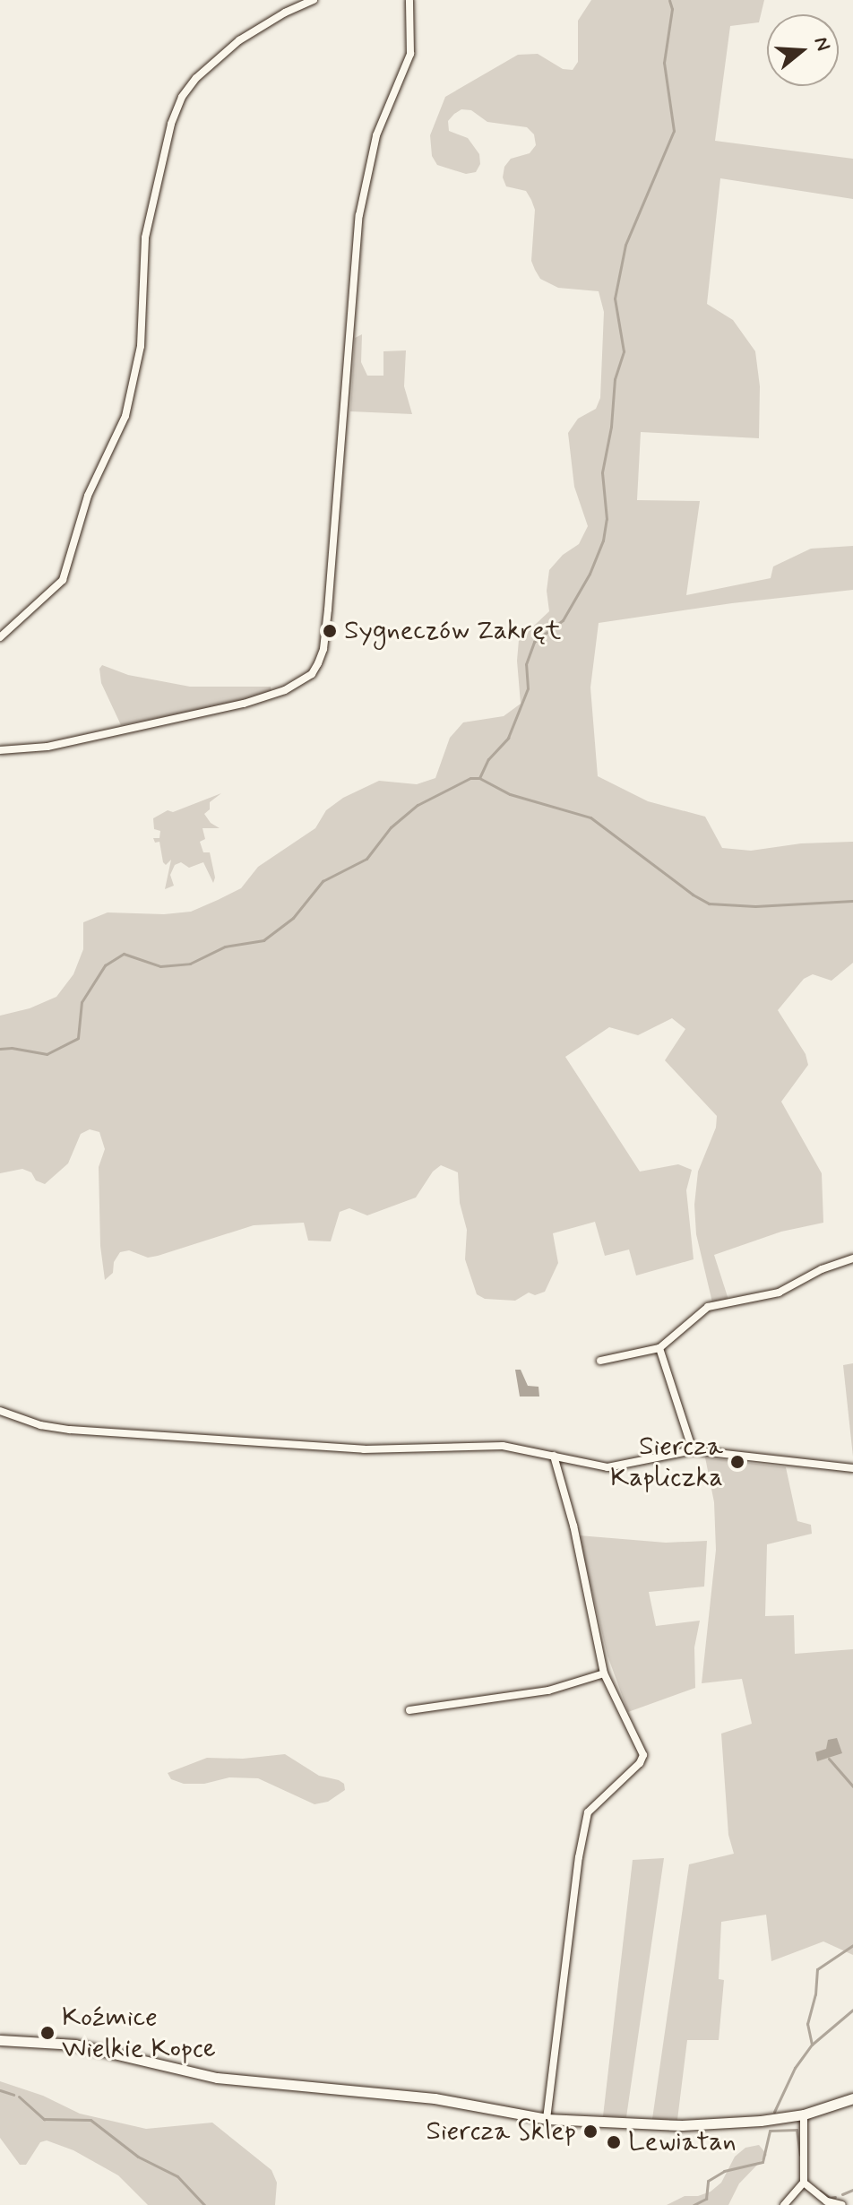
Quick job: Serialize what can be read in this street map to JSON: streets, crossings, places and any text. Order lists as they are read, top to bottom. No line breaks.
{"places":["Sygneczów Zakręt","Siercza Kapliczka","Koźmice Wielkie Kopce","Siercza Sklep","Lewiatan"],"north":"right"}
